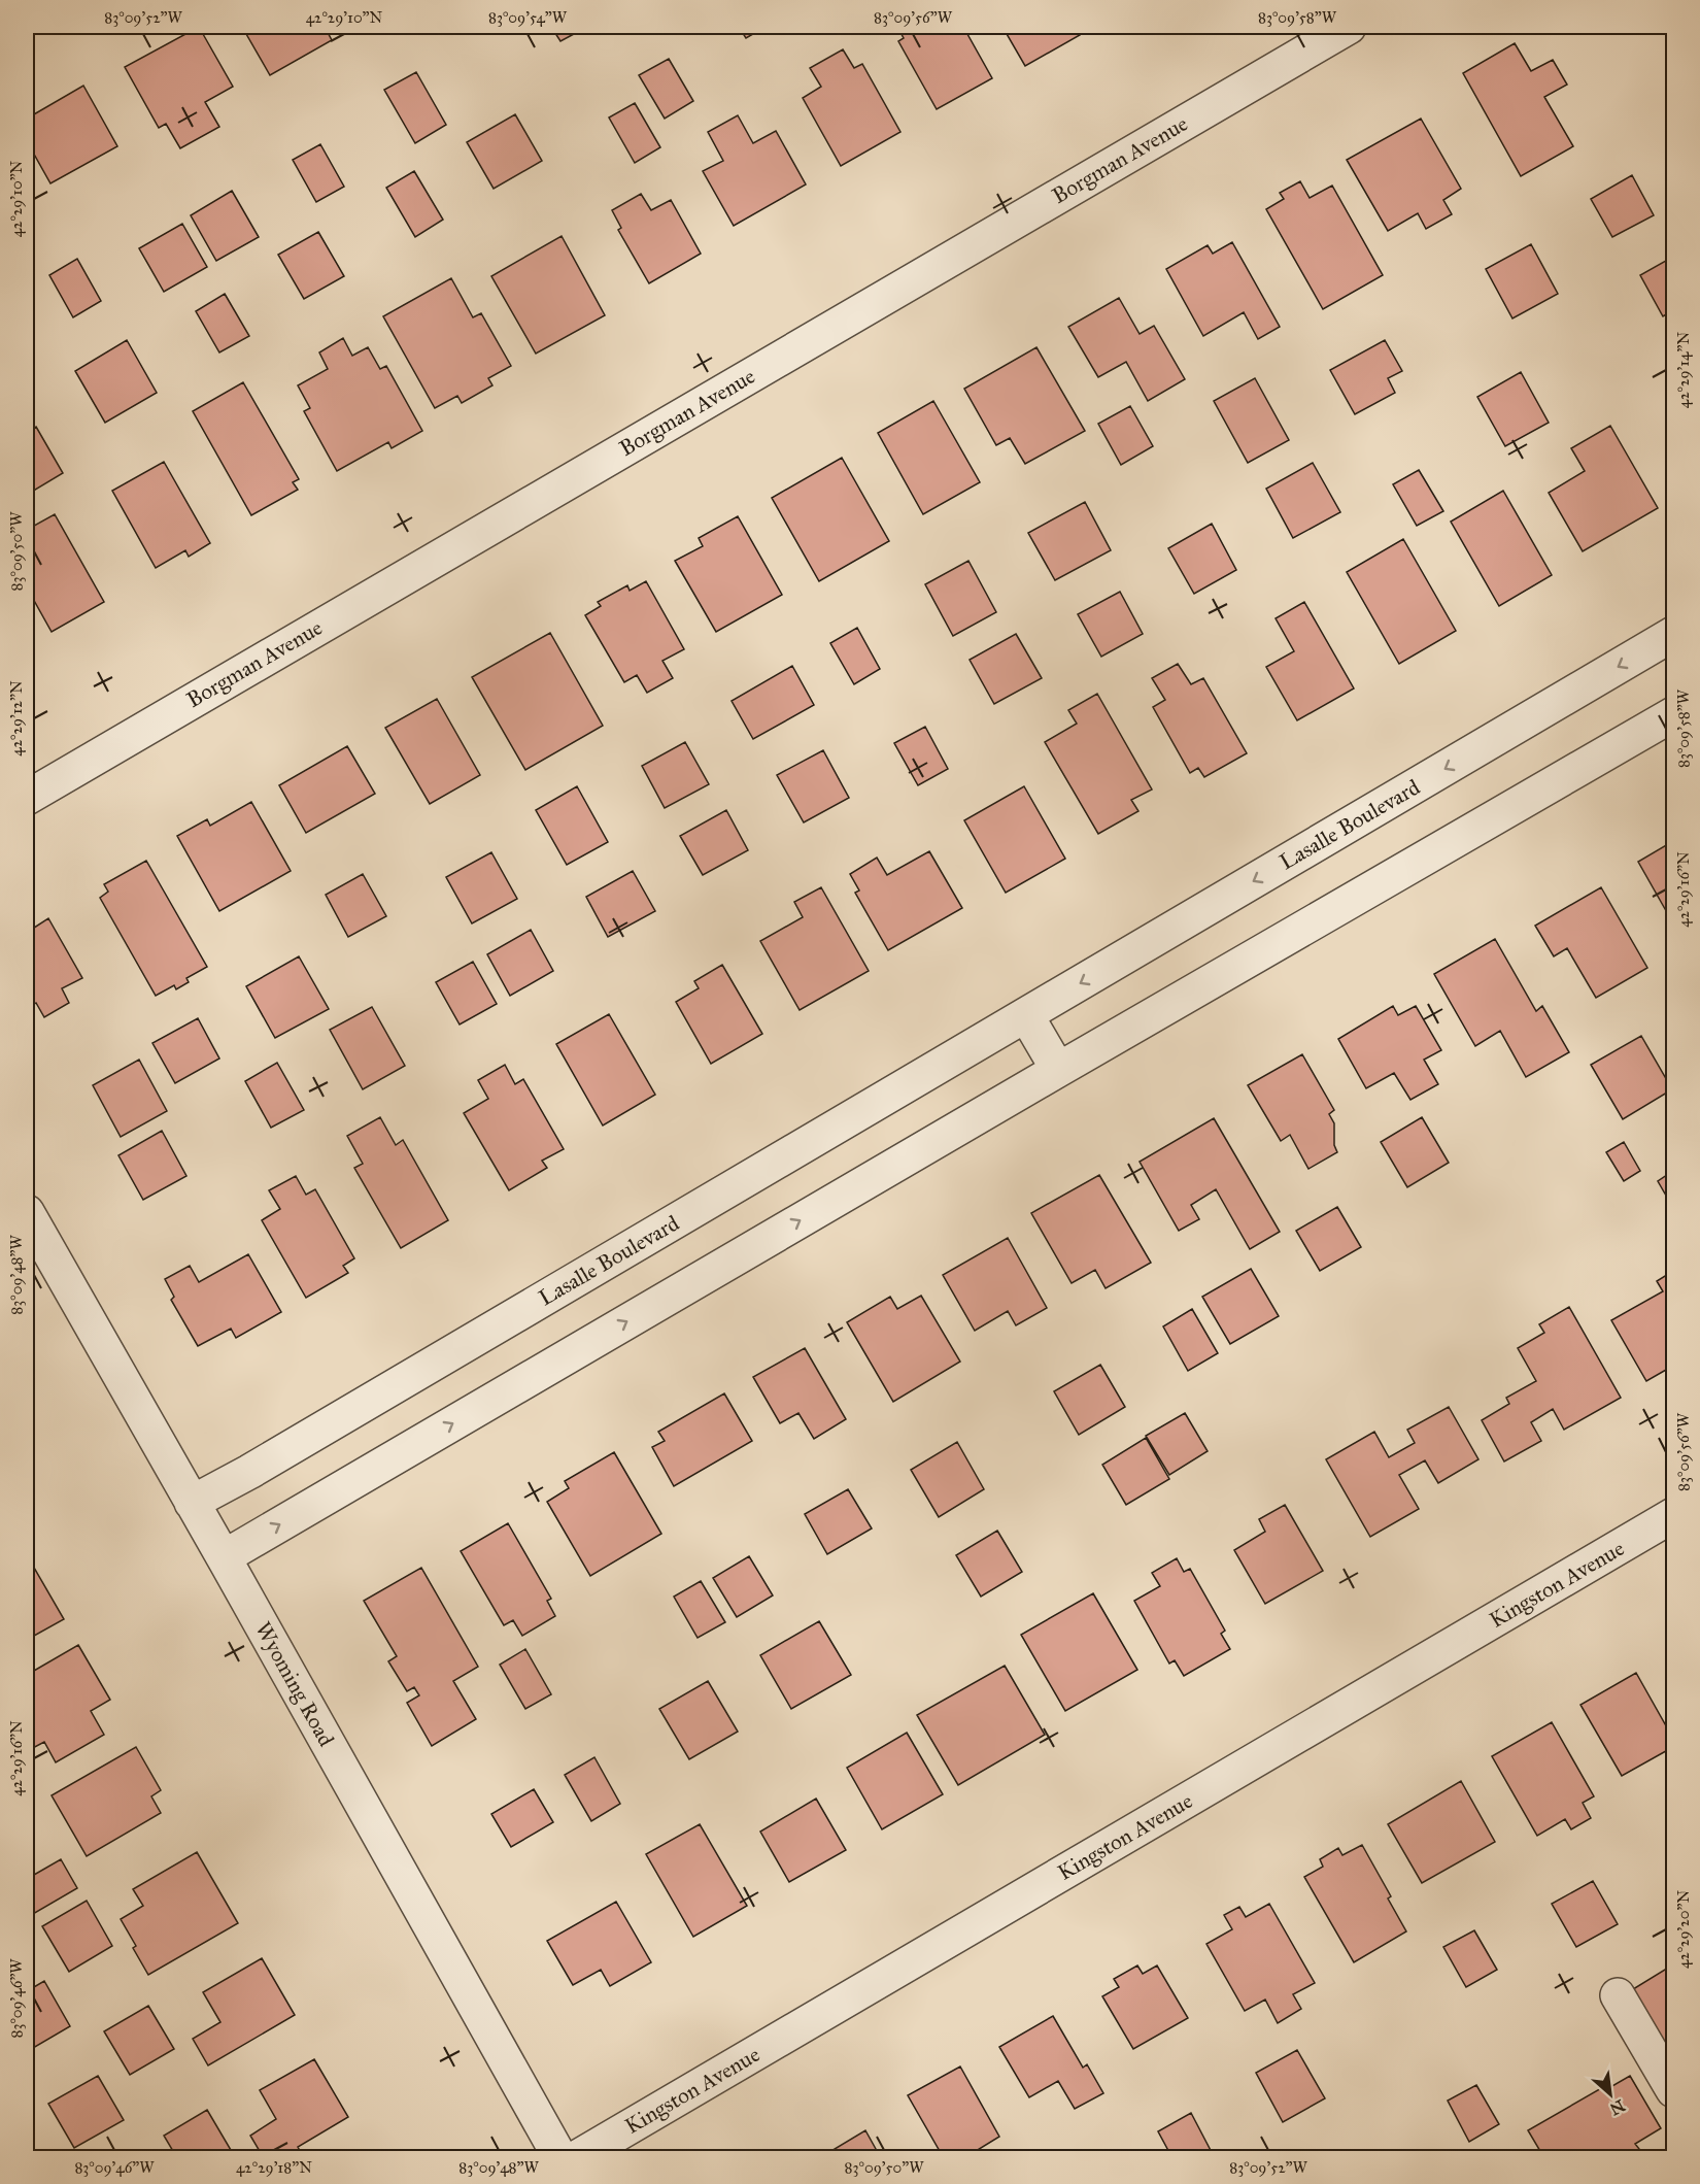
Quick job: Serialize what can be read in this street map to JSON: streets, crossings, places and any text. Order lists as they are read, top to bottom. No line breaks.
{"streets":{"street":["Borgman Avenue","Lasalle Boulevard","Kingston Avenue","Wyoming Road"]},"crossings":[["Lasalle Boulevard","Wyoming Road"]],"north":"bottom right","coordinates":["83°09'52\"W","42°29'10\"N","83°09'54\"W","83°09'56\"W","83°09'58\"W","42°29'14\"N","83°09'50\"W","42°29'12\"N","42°29'16\"N","83°09'48\"W","42°29'20\"N","83°09'46\"W","42°29'18\"N"]}
